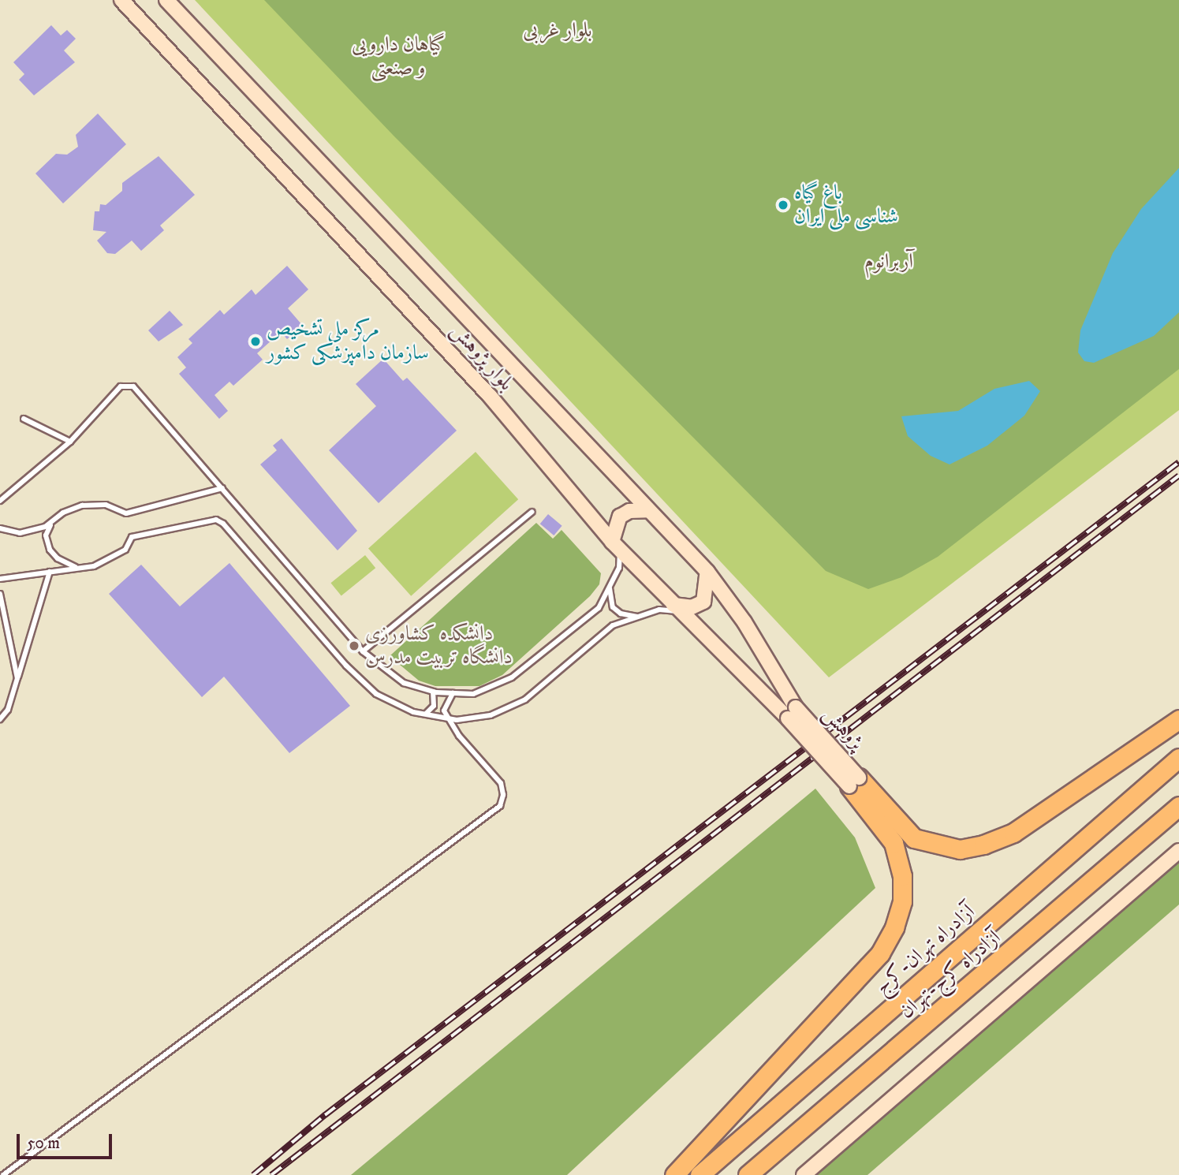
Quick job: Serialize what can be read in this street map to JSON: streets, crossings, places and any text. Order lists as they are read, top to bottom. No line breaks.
{"streets":{"highway":["آزادراه تهران-کرج","آزادراه کرج-تهران"],"street":["بلوار پژوهش","پژوهش"]},"crossings":[["بلوار پژوهش","پژوهش"]],"parks":["بلوار غربی","گیاهان دارویی و صنعتی","آربرانوم"],"places":["باغ گیاه‌ شناسی ملی ایران","مرکز ملی تشخیص سازمان دامپزشکی کشور","دانشکده کشاورزی دانشگاه تربیت مدرس"],"scale_bar":"50 m"}
